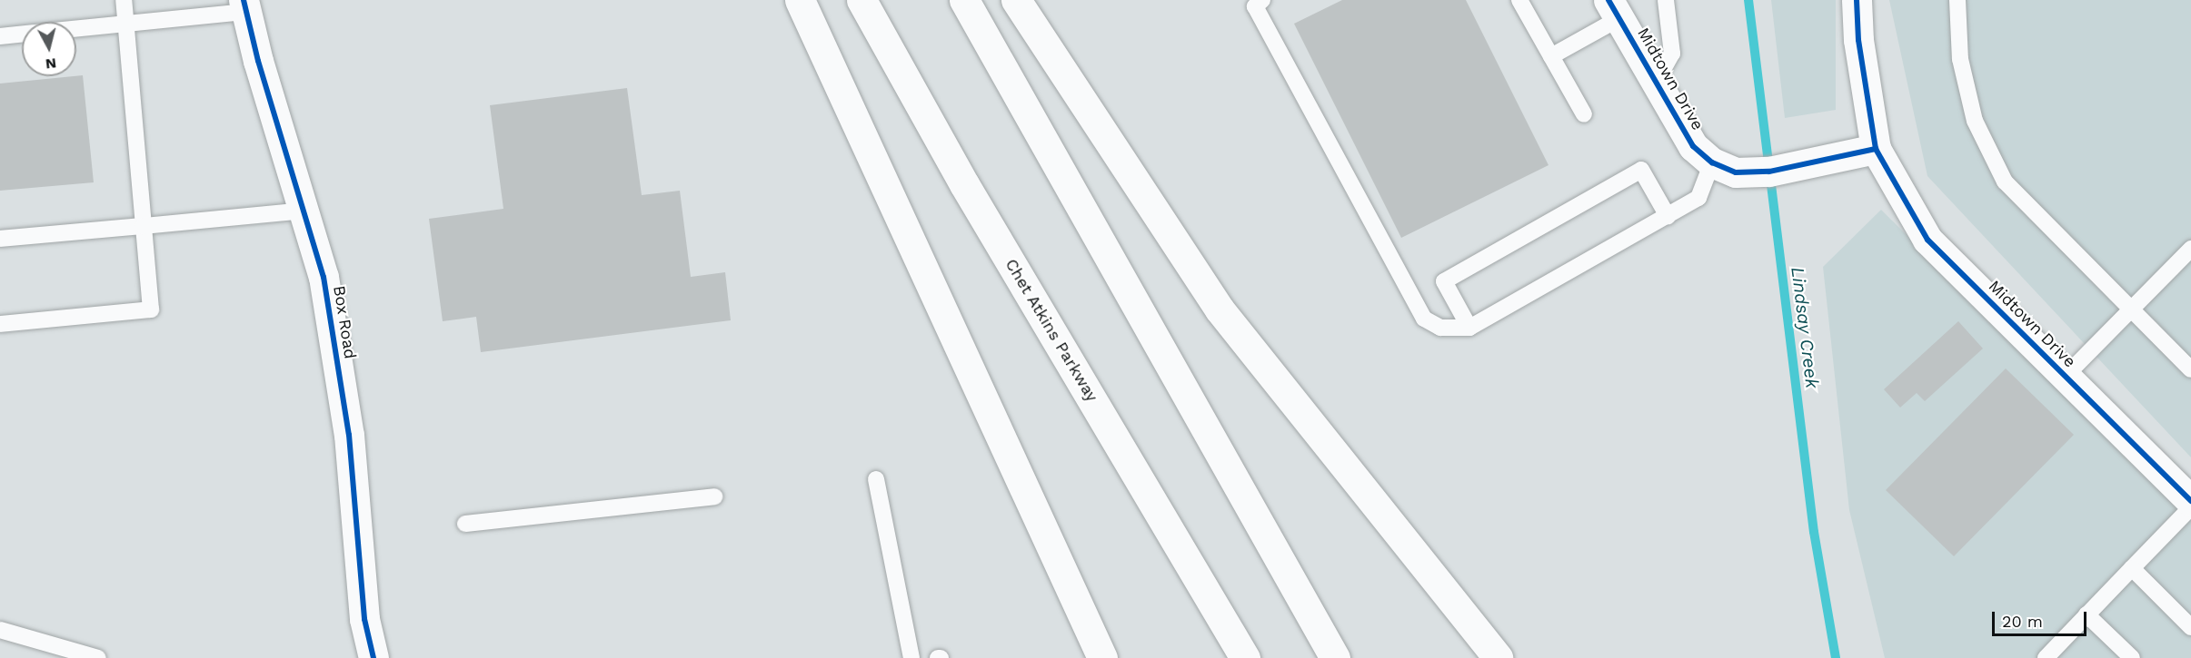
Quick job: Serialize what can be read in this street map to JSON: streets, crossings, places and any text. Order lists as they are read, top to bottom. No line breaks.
{"streets":{"main road":["Midtown Drive","Box Road","Chet Atkins Parkway"]},"water":["Lindsay Creek"],"scale_bar":"20 m","north":"bottom"}
